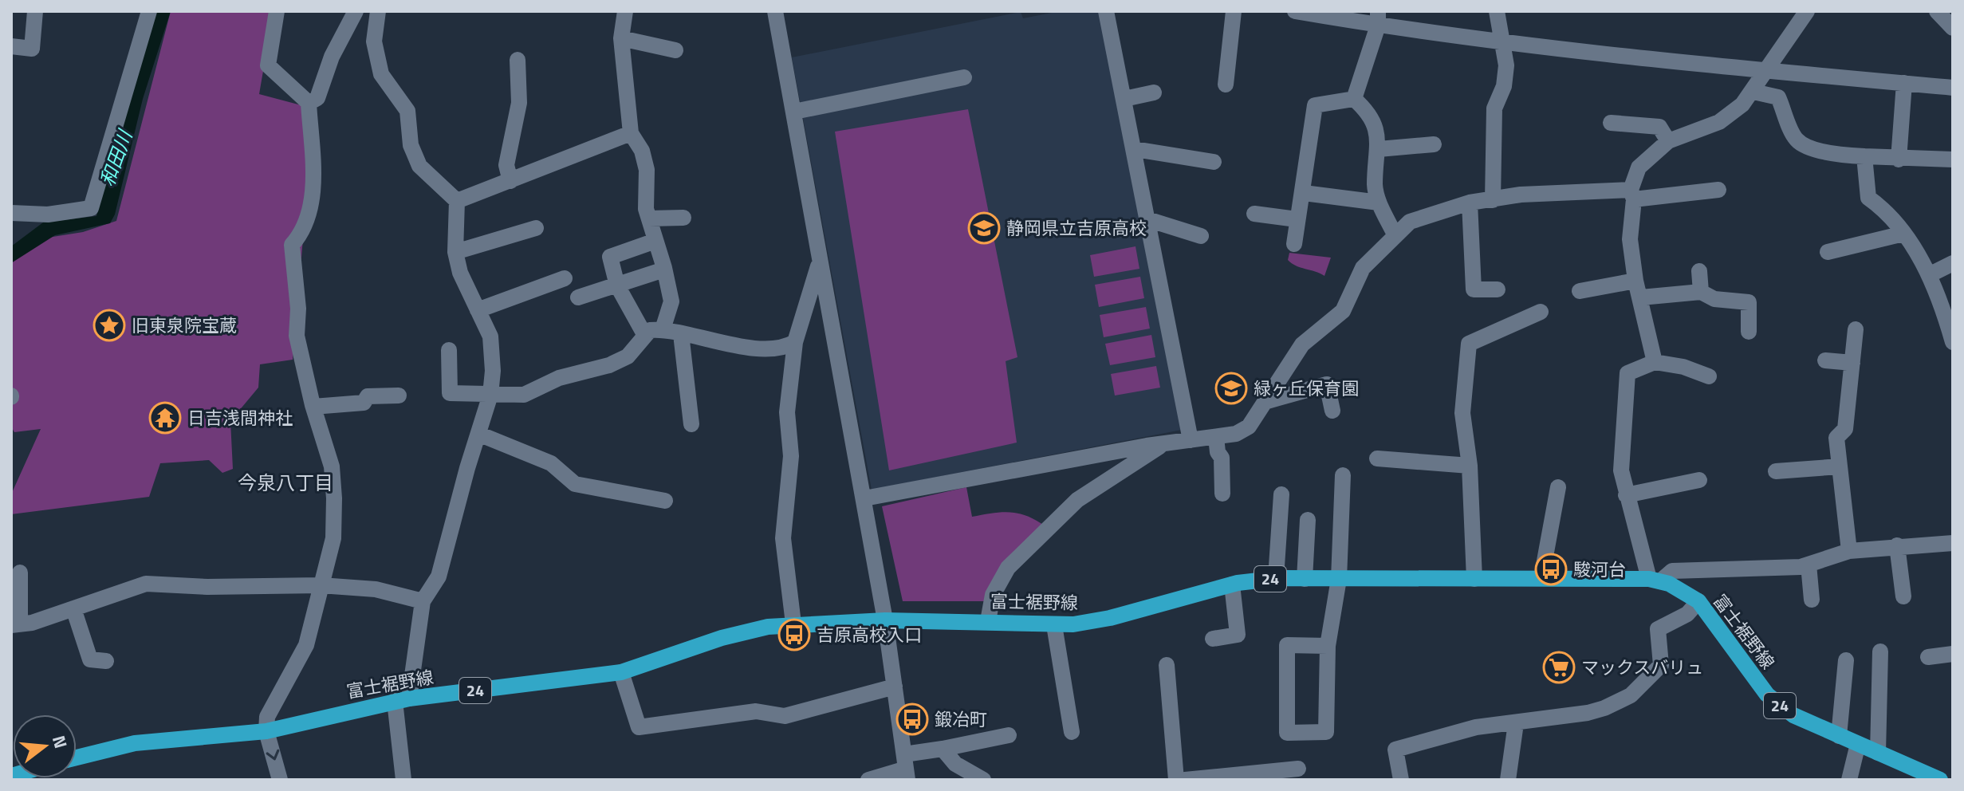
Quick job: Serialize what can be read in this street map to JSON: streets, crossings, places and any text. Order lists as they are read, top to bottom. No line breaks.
{"streets":{"main road":["24","富士裾野線"]},"districts":["今泉八丁目"],"water":["和田川"],"places":{"school or university":["静岡県立吉原高校","緑ヶ丘保育園"],"place":["旧東泉院宝蔵"],"temple":["日吉浅間神社"],"bus stop":["駿河台","吉原高校入口","鍛冶町"],"supermarket":["マックスバリュ"]},"north":"right"}
